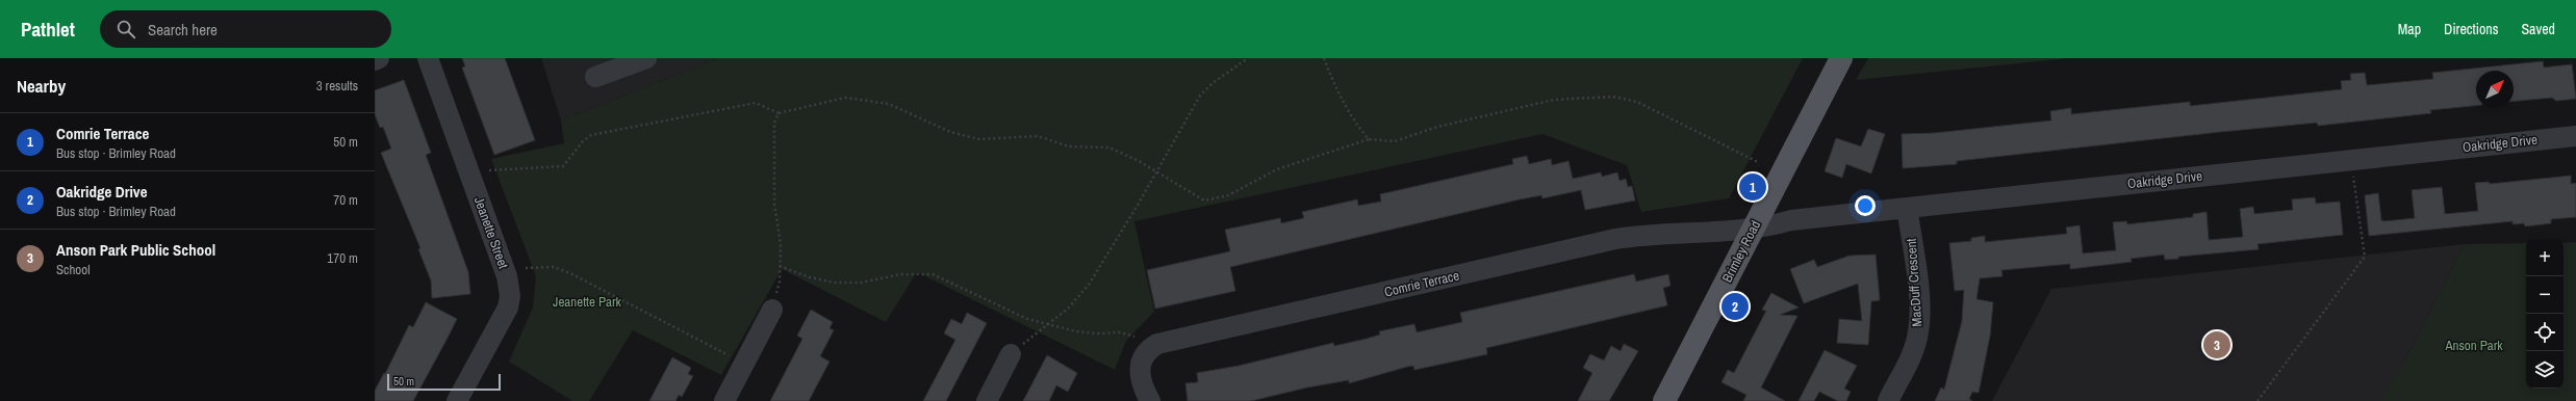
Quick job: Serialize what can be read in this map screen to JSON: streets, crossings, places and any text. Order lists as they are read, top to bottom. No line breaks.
{"streets":{"main road":["Brimley Road"],"street":["Oakridge Drive","Jeanette Street","MacDuff Crescent","Comrie Terrace"]},"crossings":[["Oakridge Drive","Brimley Road"],["Oakridge Drive","MacDuff Crescent"],["Oakridge Drive","Comrie Terrace"],["Brimley Road","Comrie Terrace"]],"parks":["Jeanette Park","Anson Park"],"scale_bar":"50 m","north":"top right","page":{"header":"Pathlet","search":"Search here","nav":["Map","Directions","Saved"],"heading":["Nearby","3 results"],"list":[{"mark":"1","name":"Comrie Terrace","note":"Bus stop · Brimley Road","value":"50 m"},{"mark":"2","name":"Oakridge Drive","note":"Bus stop · Brimley Road","value":"70 m"},{"mark":"3","name":"Anson Park Public School","note":"School","value":"170 m"}],"pins":["1","2","3"],"map_buttons":["+","−"],"scale":"50 m"}}
